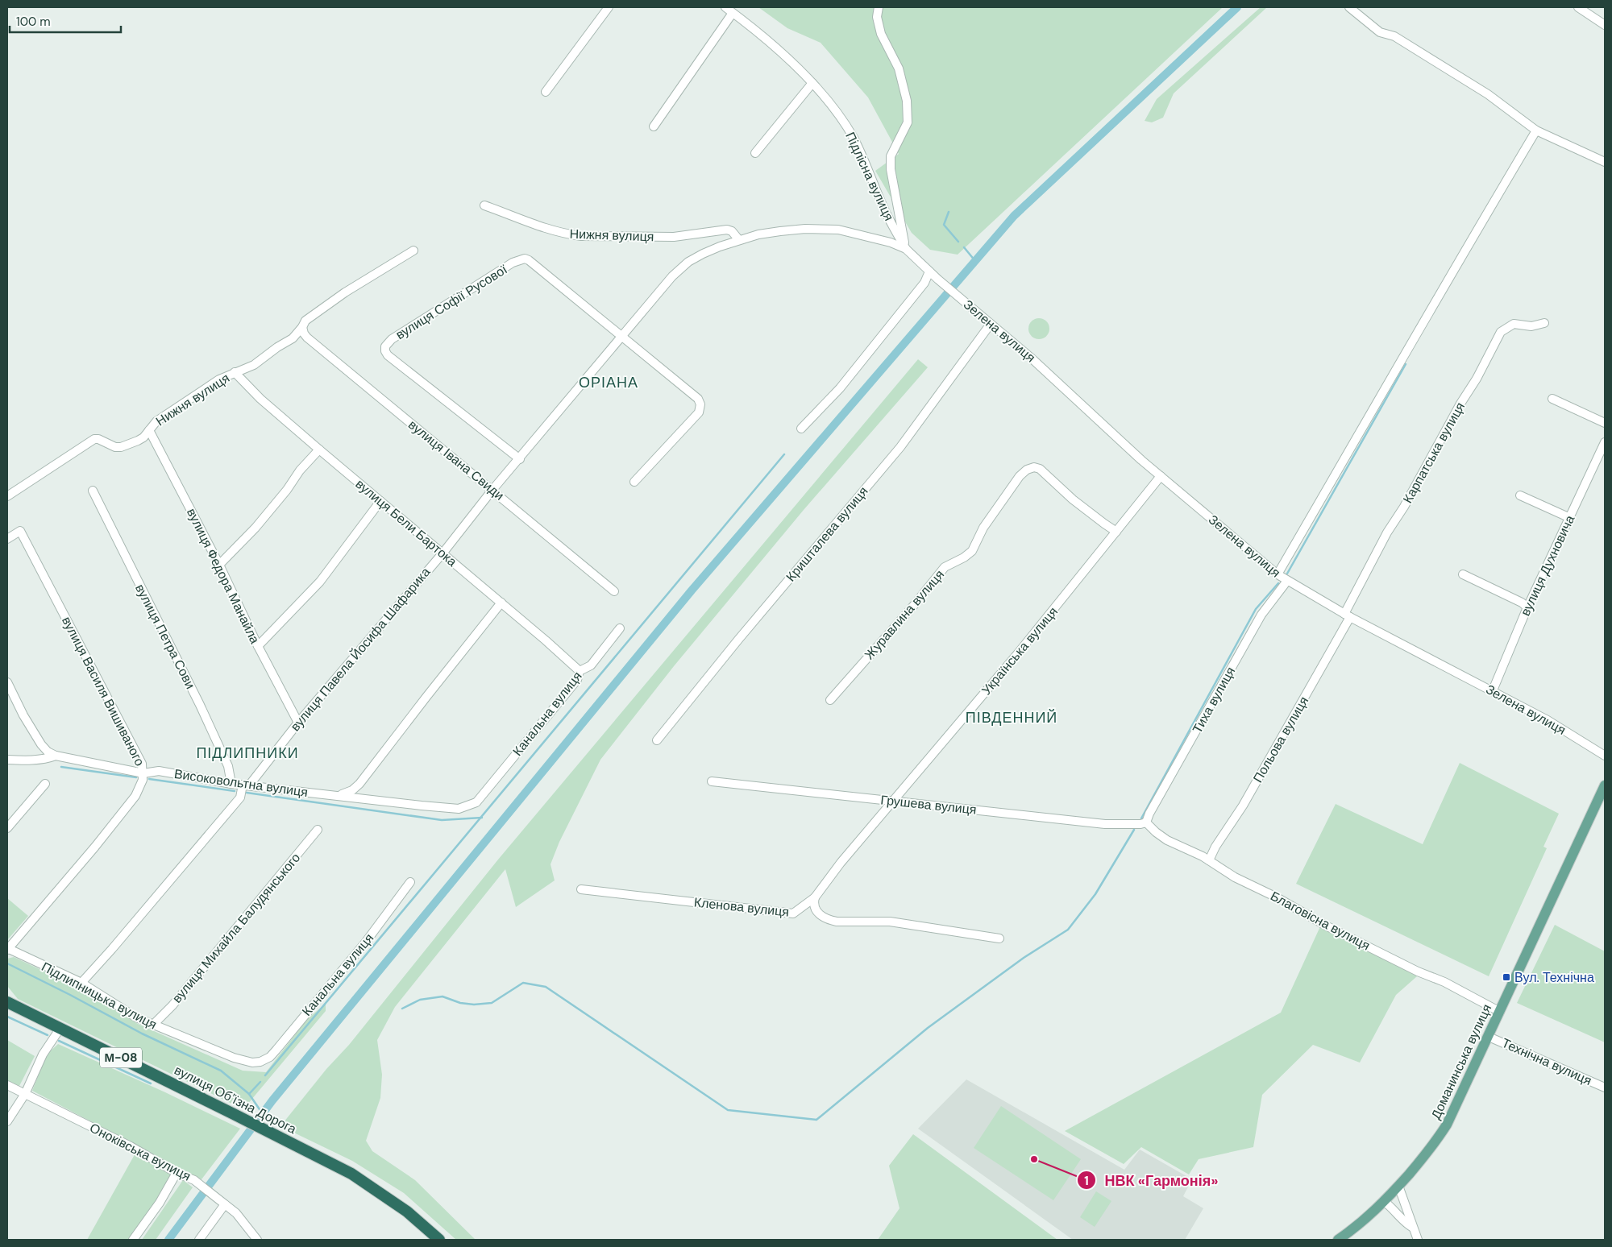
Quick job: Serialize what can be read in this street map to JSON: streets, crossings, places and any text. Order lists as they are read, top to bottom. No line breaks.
{"streets":{"highway":["М-08","вулиця Обʼїзна Дорога"],"main road":["Доманинська вулиця"],"street":["Підлісна вулиця","Нижня вулиця","вулиця Софії Русової","Зелена вулиця","Карпатська вулиця","вулиця Івана Свиди","вулиця Бели Бартока","Кришталева вулиця","вулиця Духновича","вулиця Федора Манайла","Журавлина вулиця","вулиця Петра Сови","вулиця Павела Йосифа Шафарика","Українська вулиця","вулиця Василя Вишиваного","Тиха вулиця","Канальна вулиця","Польова вулиця","Високовольтна вулиця","Грушева вулиця","Кленова вулиця","Благовісна вулиця","вулиця Михайла Балудянського","Підлипницька вулиця","Технічна вулиця","Оноківська вулиця"]},"crossings":[["Підлісна вулиця","Зелена вулиця"],["Підлісна вулиця","вулиця Павела Йосифа Шафарика"],["Нижня вулиця","вулиця Івана Свиди"],["Нижня вулиця","вулиця Бели Бартока"],["Нижня вулиця","вулиця Федора Манайла"],["Нижня вулиця","вулиця Павела Йосифа Шафарика"],["вулиця Софії Русової","вулиця Павела Йосифа Шафарика"],["Зелена вулиця","Карпатська вулиця"],["Зелена вулиця","Кришталева вулиця"],["Зелена вулиця","вулиця Духновича"],["Зелена вулиця","вулиця Павела Йосифа Шафарика"],["Зелена вулиця","Українська вулиця"],["Зелена вулиця","Тиха вулиця"],["Зелена вулиця","Польова вулиця"],["Карпатська вулиця","Польова вулиця"],["вулиця Івана Свиди","вулиця Павела Йосифа Шафарика"],["вулиця Бели Бартока","вулиця Павела Йосифа Шафарика"],["вулиця Бели Бартока","Канальна вулиця"],["вулиця Федора Манайла","вулиця Павела Йосифа Шафарика"],["Журавлина вулиця","Українська вулиця"],["вулиця Петра Сови","Високовольтна вулиця"],["вулиця Павела Йосифа Шафарика","Високовольтна вулиця"],["вулиця Павела Йосифа Шафарика","Підлипницька вулиця"],["Українська вулиця","Грушева вулиця"],["Українська вулиця","Кленова вулиця"],["вулиця Василя Вишиваного","Високовольтна вулиця"],["вулиця Василя Вишиваного","Підлипницька вулиця"],["Тиха вулиця","Грушева вулиця"],["Тиха вулиця","Благовісна вулиця"],["Канальна вулиця","Високовольтна вулиця"],["Канальна вулиця","Підлипницька вулиця"],["Польова вулиця","Благовісна вулиця"],["Грушева вулиця","Благовісна вулиця"],["Благовісна вулиця","Доманинська вулиця"],["вулиця Михайла Балудянського","Підлипницька вулиця"],["Доманинська вулиця","Технічна вулиця"]],"districts":["ОРІАНА","ПІВДЕННИЙ","ПІДЛИПНИКИ"],"places":{"transit":["Вул. Технічна"],"other":["НВК «Гармонія»"]},"scale_bar":"100 m"}
